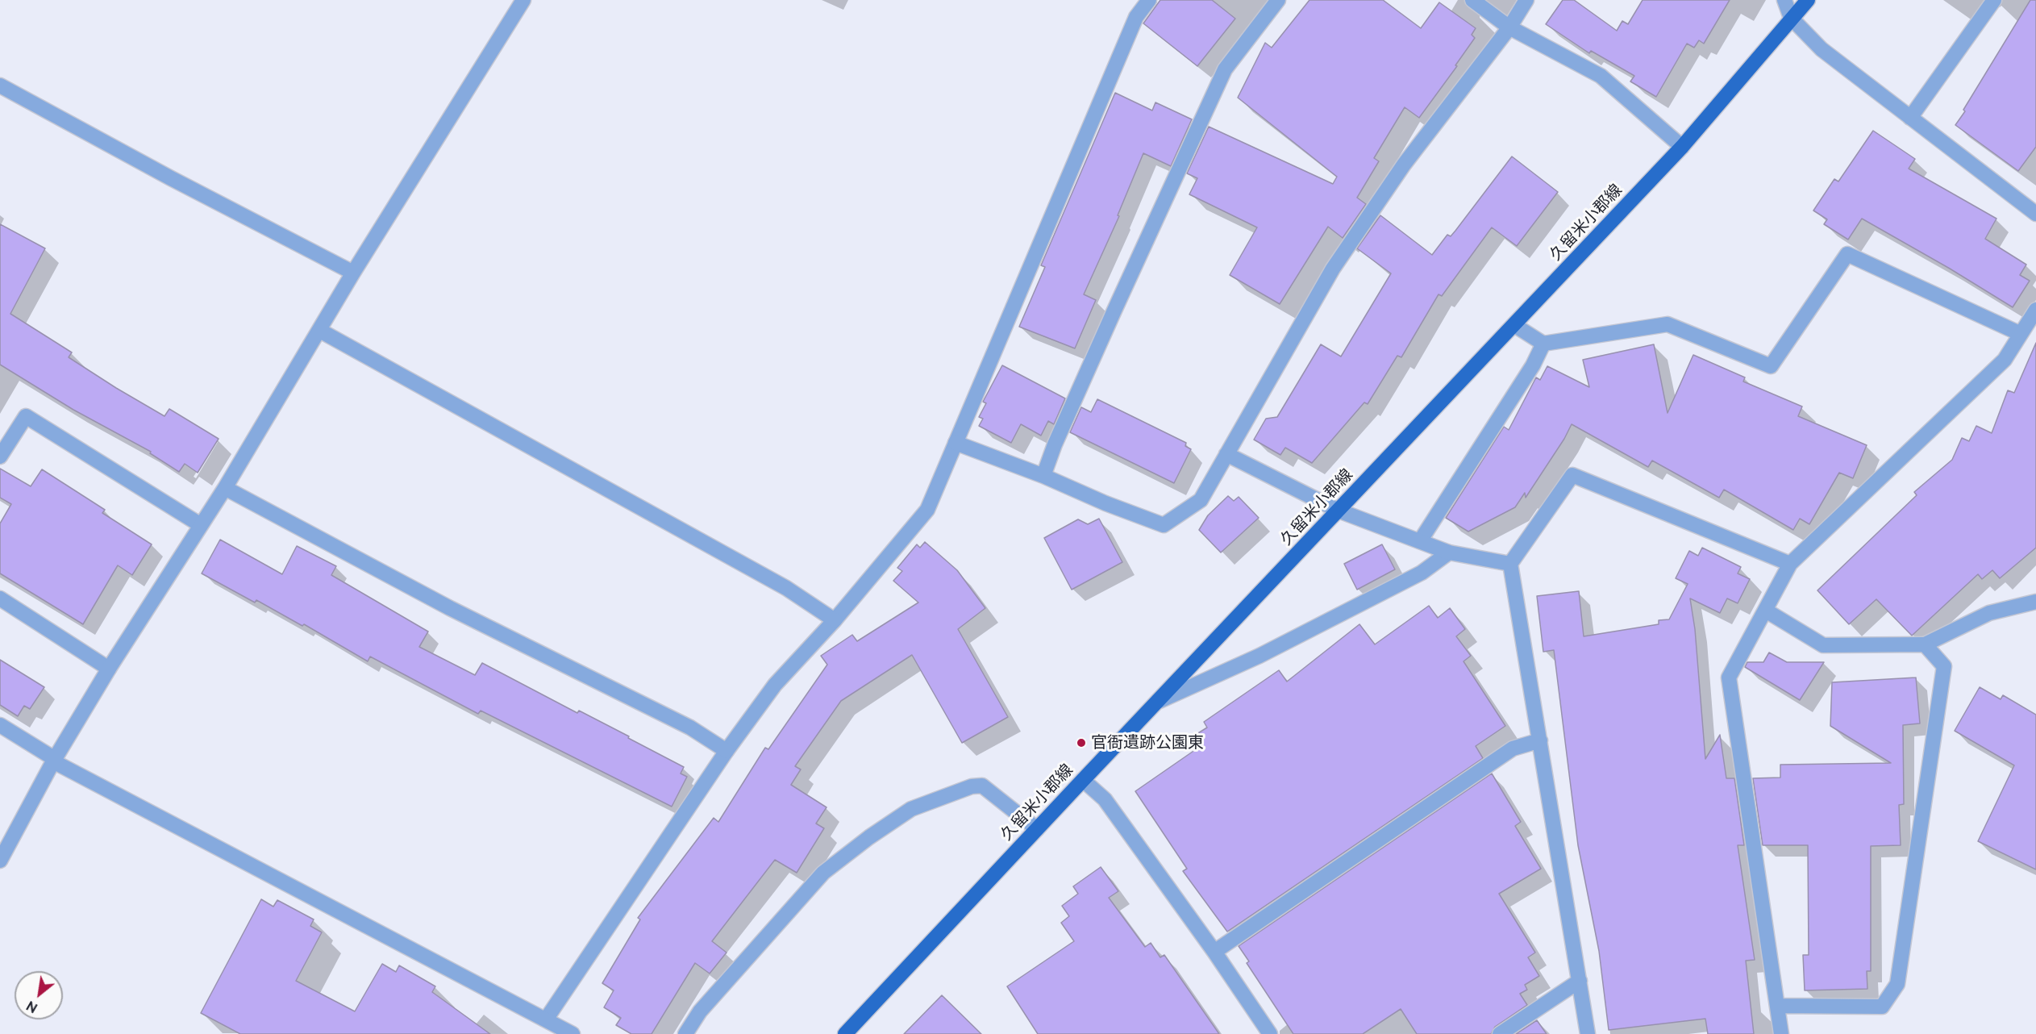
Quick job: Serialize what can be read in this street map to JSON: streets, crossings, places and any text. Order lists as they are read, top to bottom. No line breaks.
{"streets":{"main road":["久留米小郡線"]},"places":["官衙遺跡公園東"],"north":"bottom left"}
